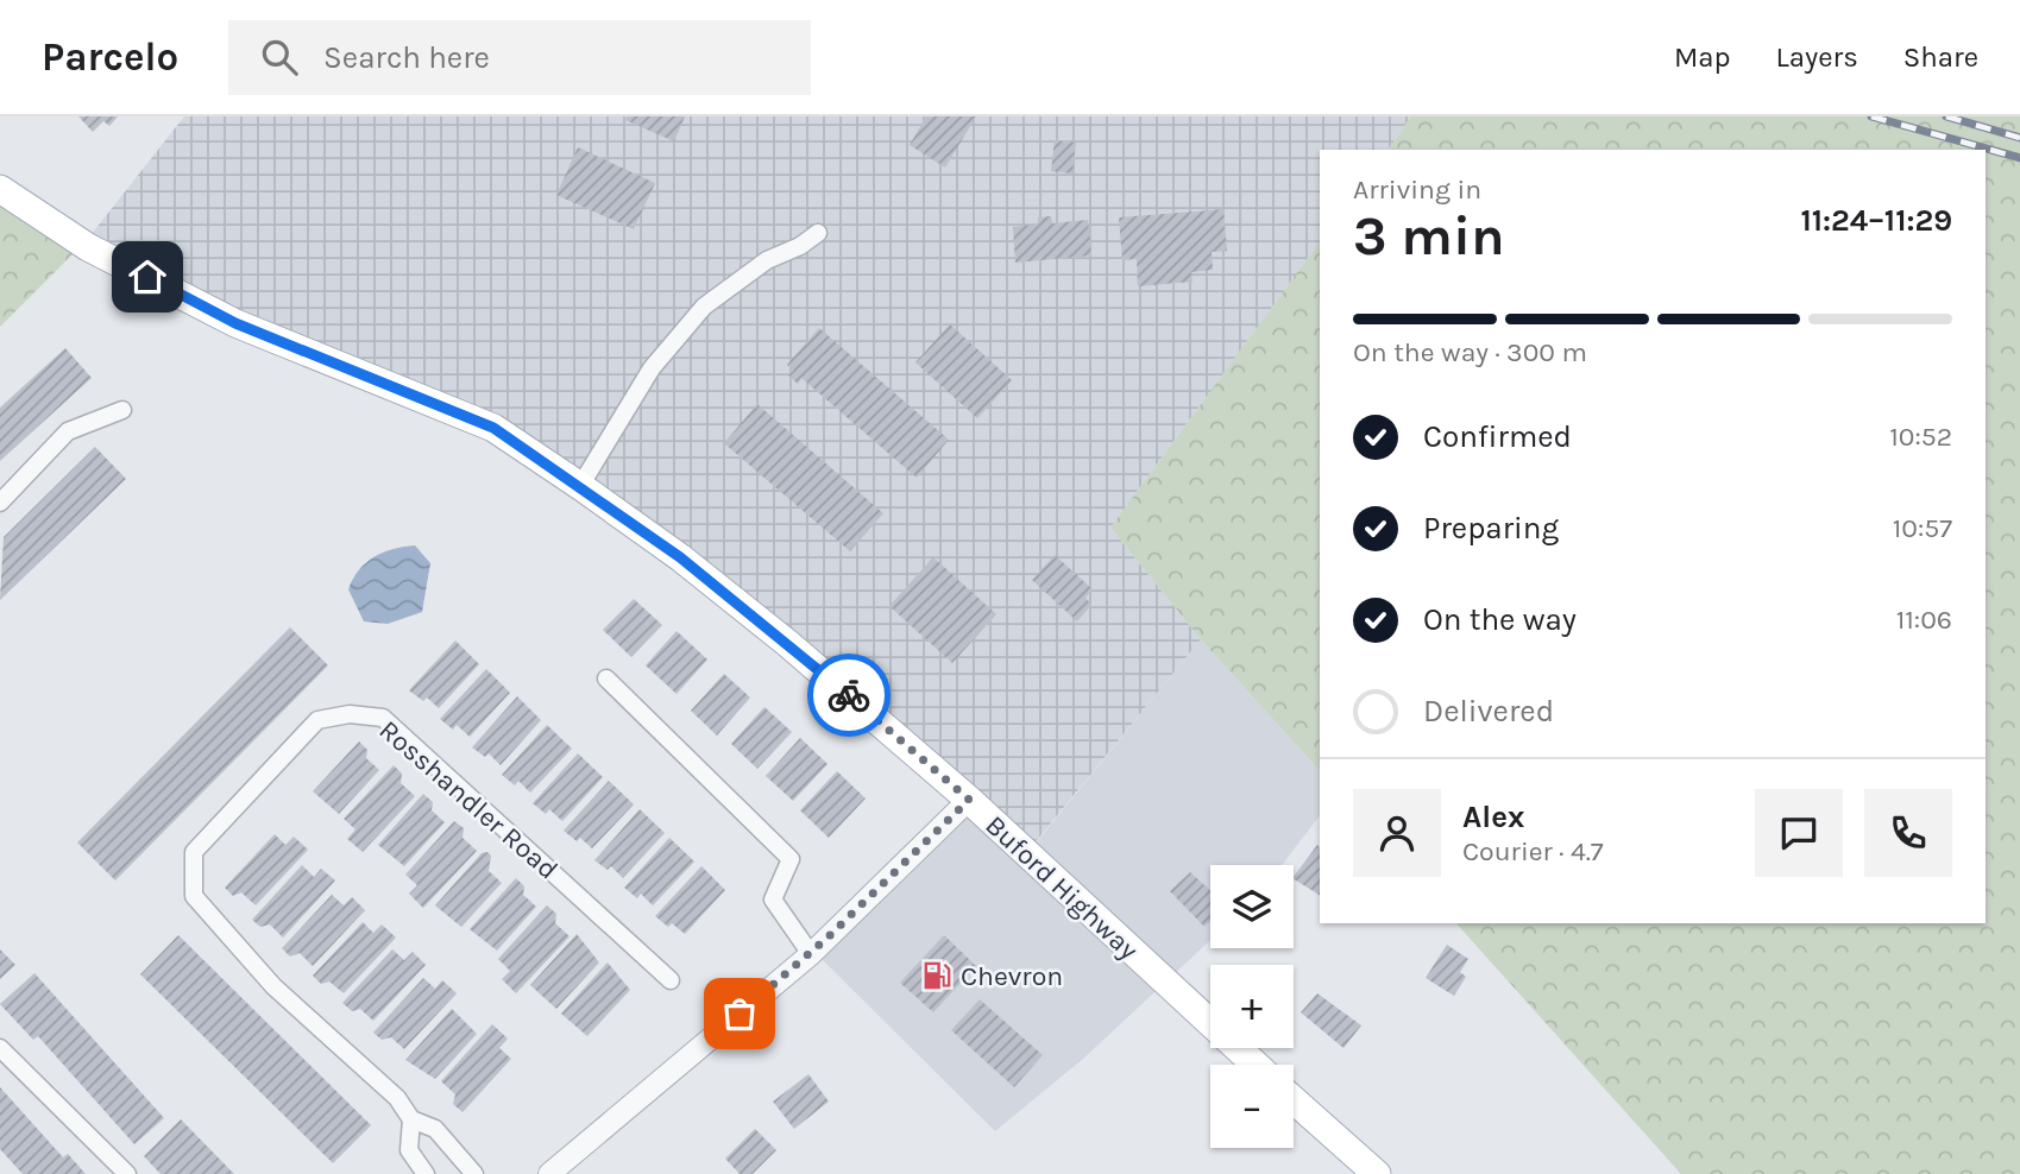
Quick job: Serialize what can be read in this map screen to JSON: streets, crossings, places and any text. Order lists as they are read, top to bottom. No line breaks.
{"streets":{"main road":["Buford Highway"],"street":["Rosshandler Road"]},"places":{"fuel station":["Chevron"]},"page":{"header":"Parcelo","search":"Search here","nav":["Map","Layers","Share"],"heading":["3 min","Arriving in","11:24–11:29"],"panel":["Alex","Courier · 4.7"],"bar":"On the way · 300 m","list":[["Confirmed","10:52"],["Preparing","10:57"],["On the way","11:06"],"Delivered"],"map_buttons":["+","−"]}}
